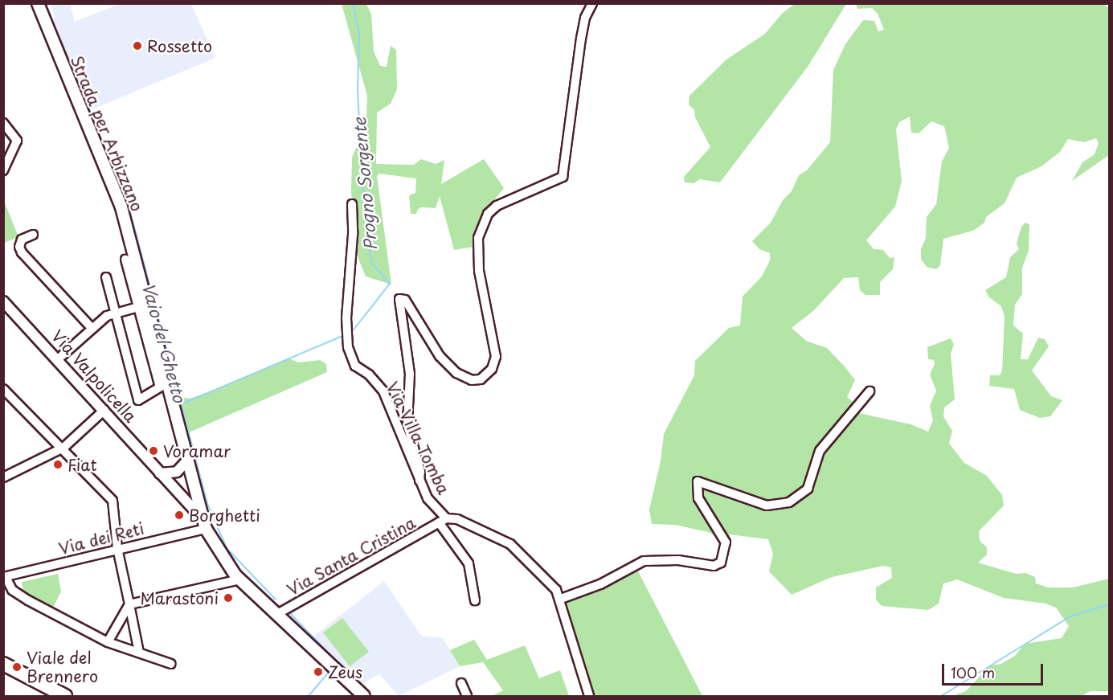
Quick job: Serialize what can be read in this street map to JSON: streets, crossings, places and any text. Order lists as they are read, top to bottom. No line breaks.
{"streets":{"main road":["Strada per Arbizzano","Via Valpolicella"],"street":["Via Villa Tomba","Via dei Reti","Via Santa Cristina"]},"crossings":[["Strada per Arbizzano","Via Valpolicella"],["Strada per Arbizzano","Via dei Reti"],["Via Valpolicella","Via dei Reti"],["Via Valpolicella","Via Santa Cristina"],["Via Villa Tomba","Via Santa Cristina"]],"water":["Progno Sorgente","Vaio del Ghetto"],"places":["Rossetto","Voramar","Fiat","Borghetti","Marastoni","Viale del Brennero","Zeus"],"scale_bar":"100 m"}
